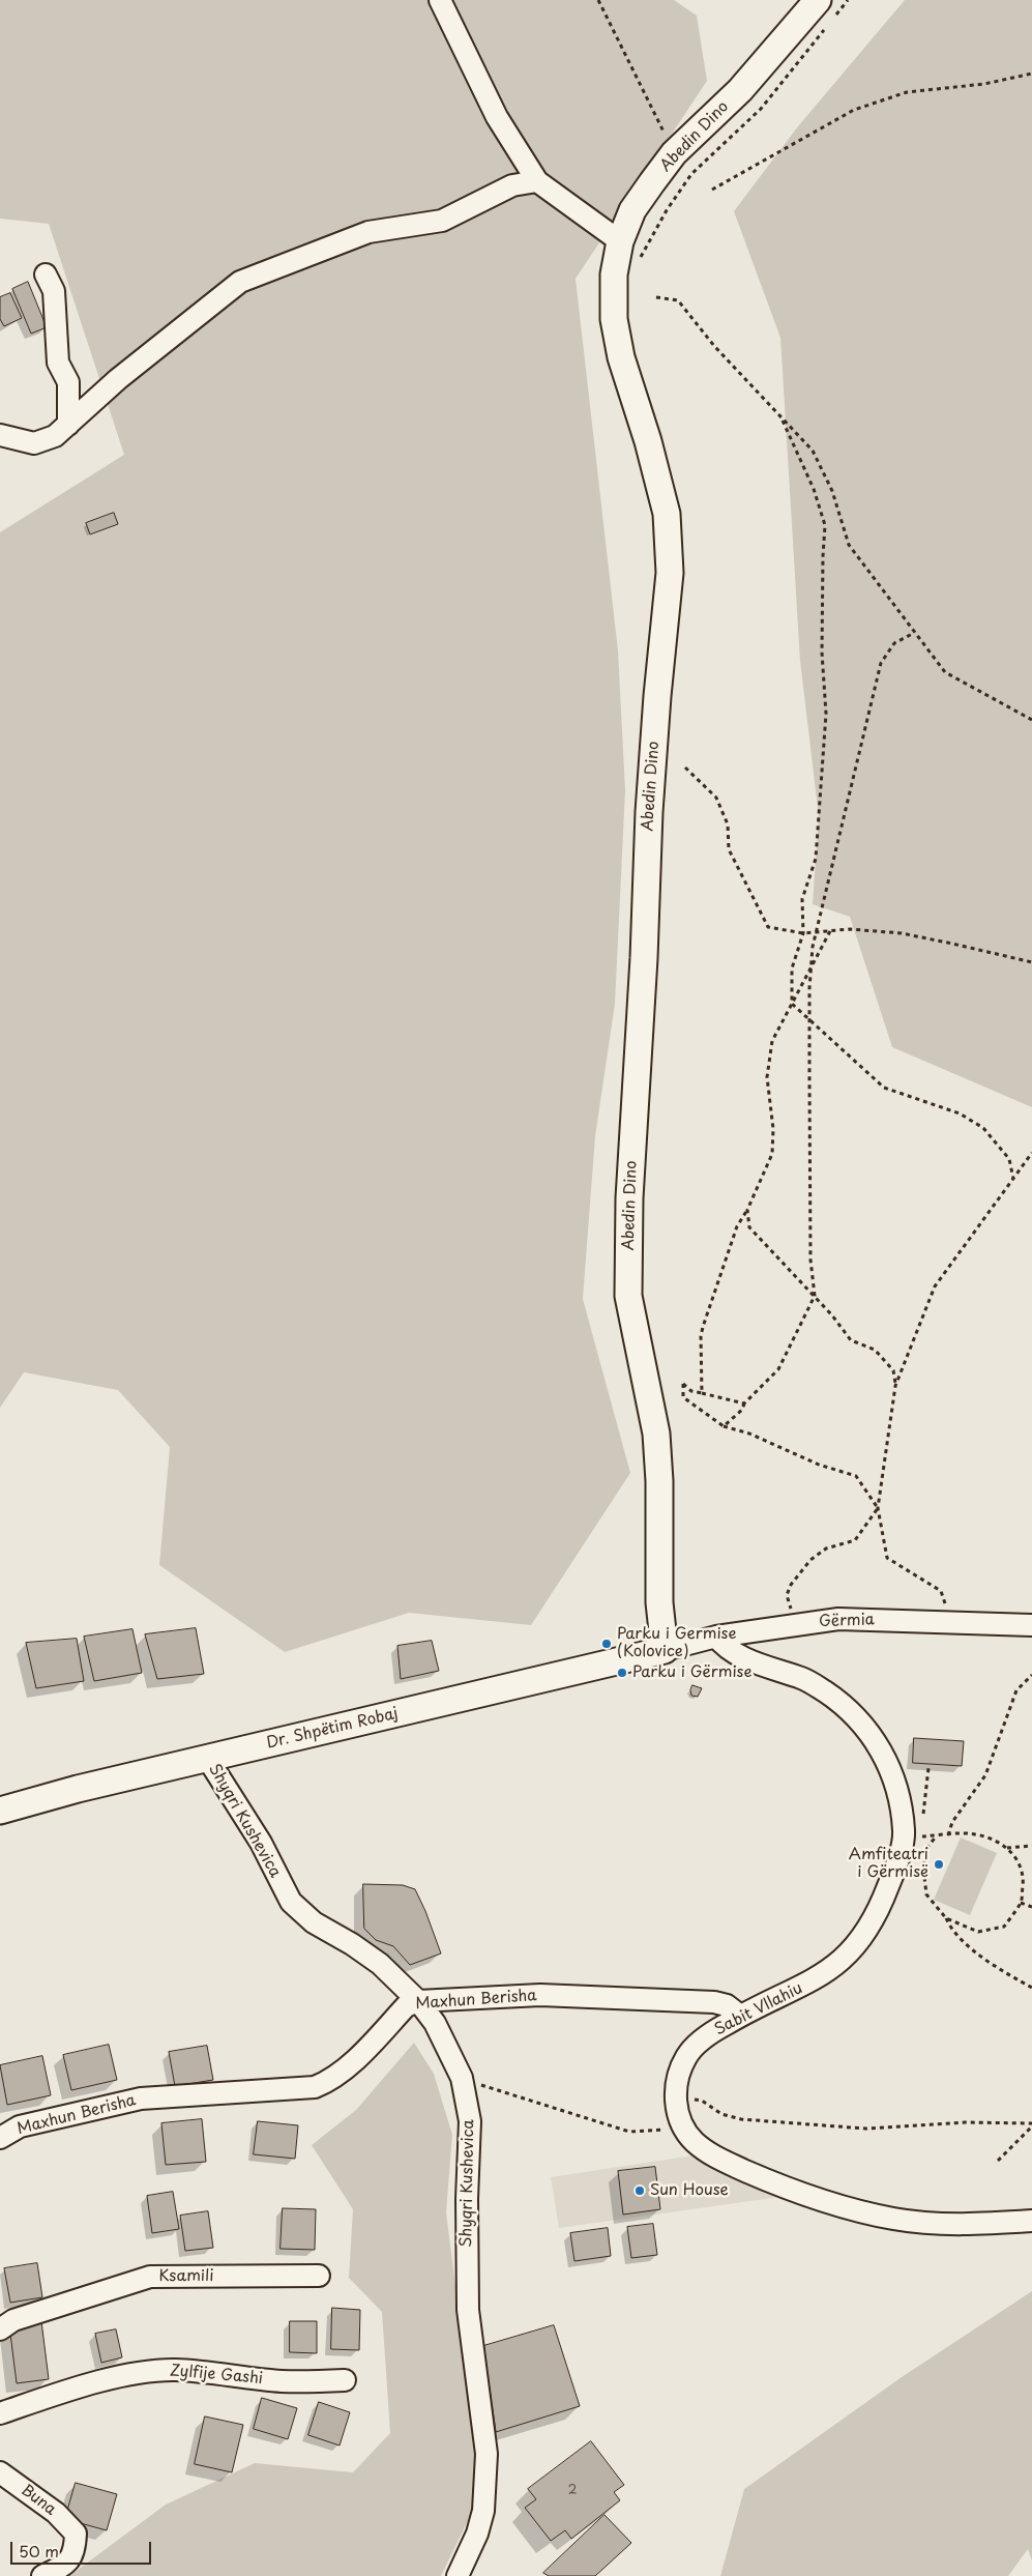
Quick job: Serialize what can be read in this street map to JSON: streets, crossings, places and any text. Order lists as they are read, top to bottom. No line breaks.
{"streets":{"street":["Abedin Dino","Gërmia","Dr. Shpëtim Robaj","Shyqri Kushevica","Maxhun Berisha","Sabit Vllahiu","Ksamili","Zylfije Gashi","Buna"]},"crossings":[["Abedin Dino","Gërmia"],["Abedin Dino","Dr. Shpëtim Robaj"],["Gërmia","Dr. Shpëtim Robaj"],["Gërmia","Sabit Vllahiu"],["Dr. Shpëtim Robaj","Shyqri Kushevica"],["Shyqri Kushevica","Maxhun Berisha"],["Maxhun Berisha","Sabit Vllahiu"]],"places":["Parku i Germise (Kolovice)","Parku i Gërmise","Amfiteatri i Gërmisë","Sun House"],"house_numbers":["2"],"scale_bar":"50 m"}
